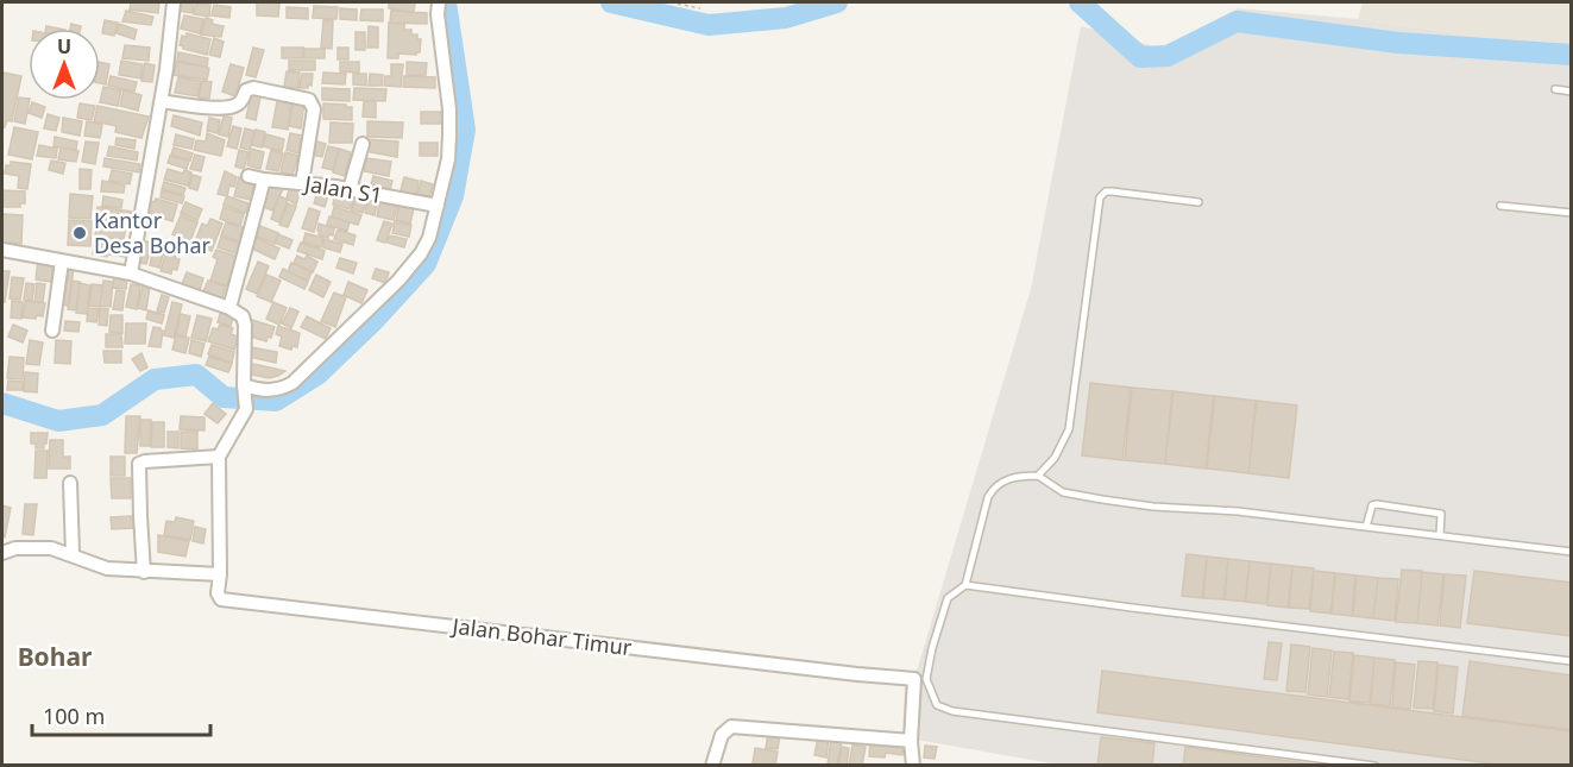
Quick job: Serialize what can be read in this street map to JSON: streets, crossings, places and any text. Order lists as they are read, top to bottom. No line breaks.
{"streets":{"street":["Jalan S1","Jalan Bohar Timur"]},"districts":["Bohar"],"places":["Kantor Desa Bohar"],"scale_bar":"100 m","north":"top"}
